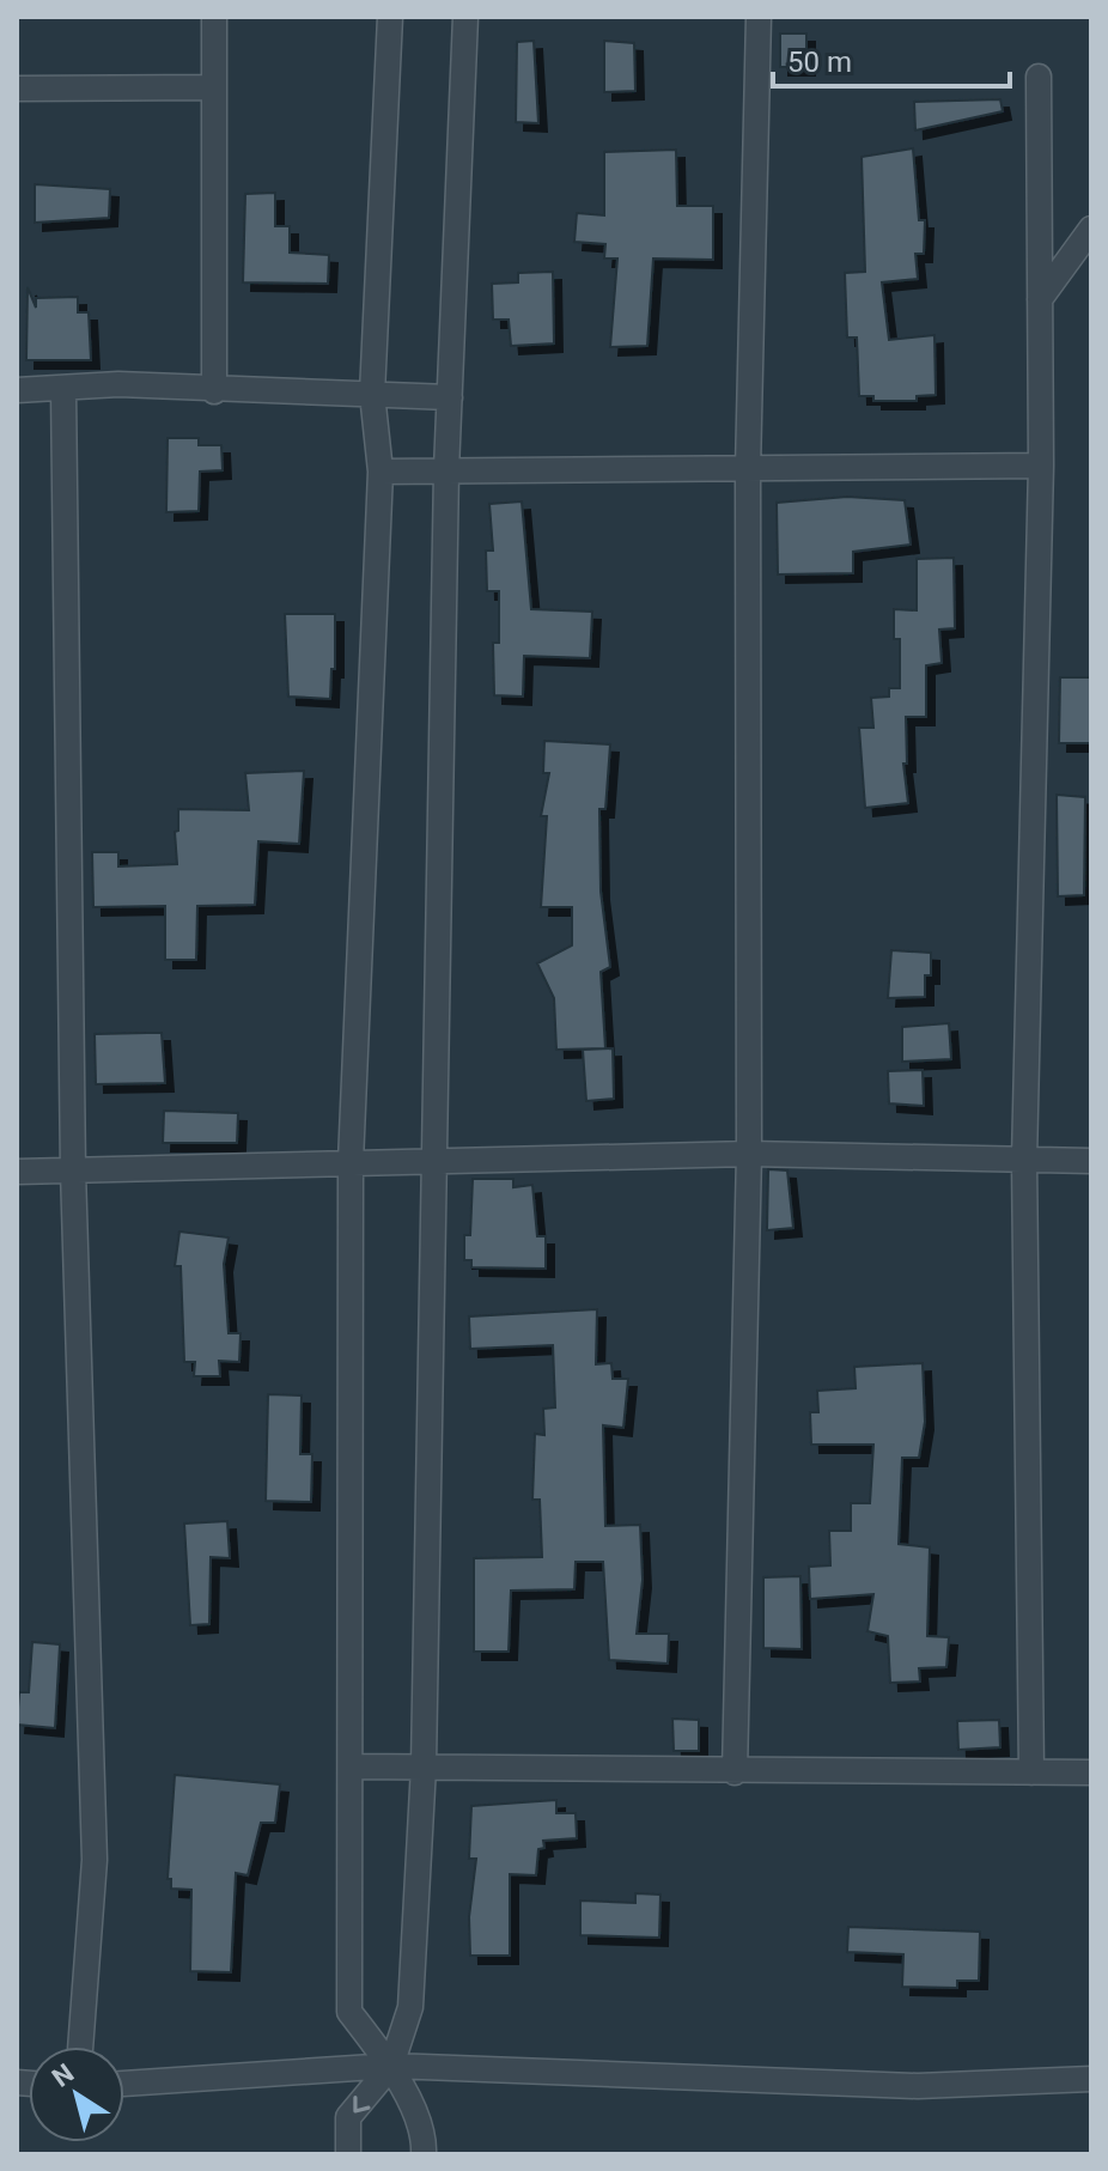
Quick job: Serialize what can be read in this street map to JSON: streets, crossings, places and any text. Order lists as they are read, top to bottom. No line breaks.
{"scale_bar":"50 m","north":"top left"}
